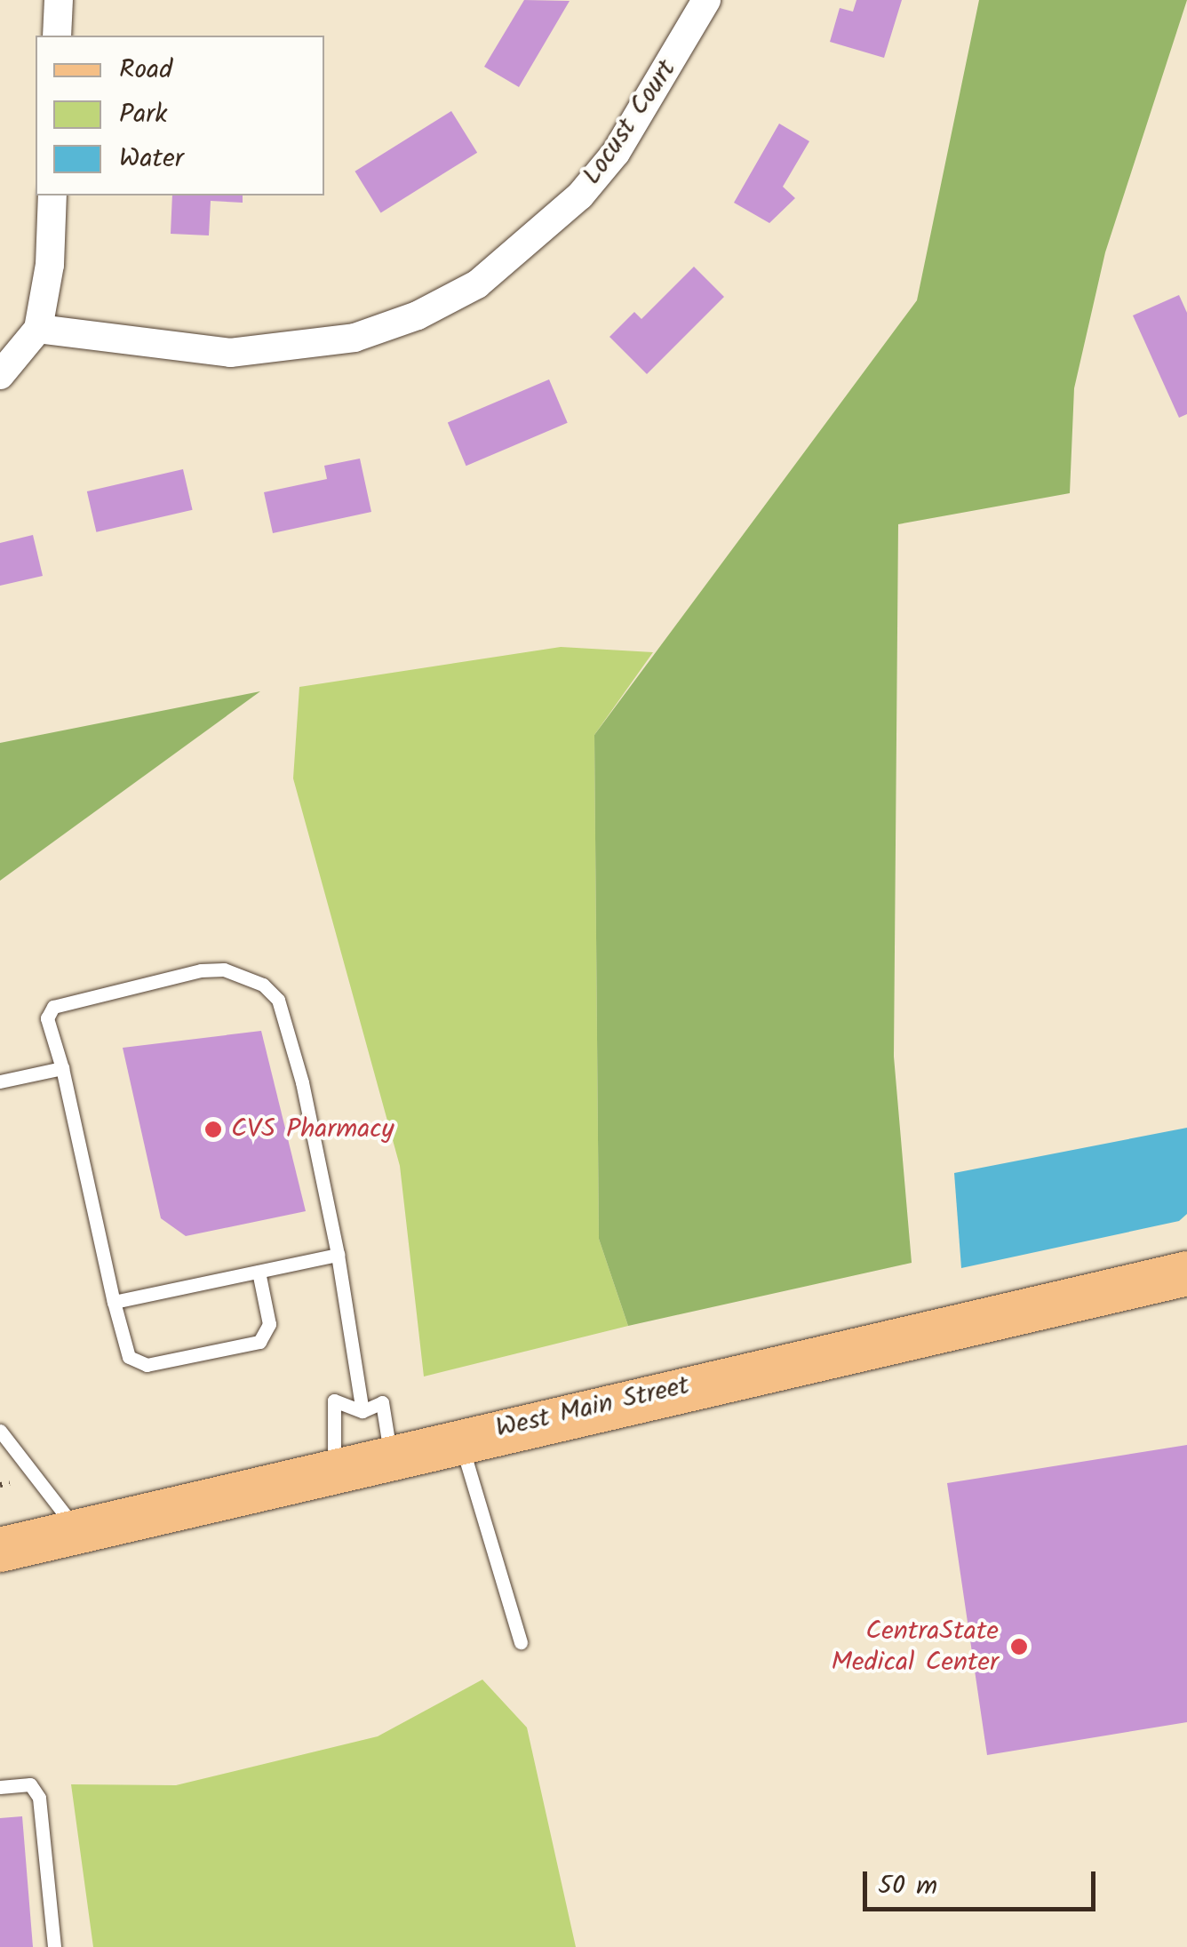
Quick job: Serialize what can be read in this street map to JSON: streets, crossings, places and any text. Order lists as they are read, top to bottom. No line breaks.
{"streets":{"main road":["West Main Street"],"street":["Locust Court"]},"places":["CVS Pharmacy","CentraState Medical Center"],"legend":["Road","Park","Water"],"scale_bar":"50 m"}
